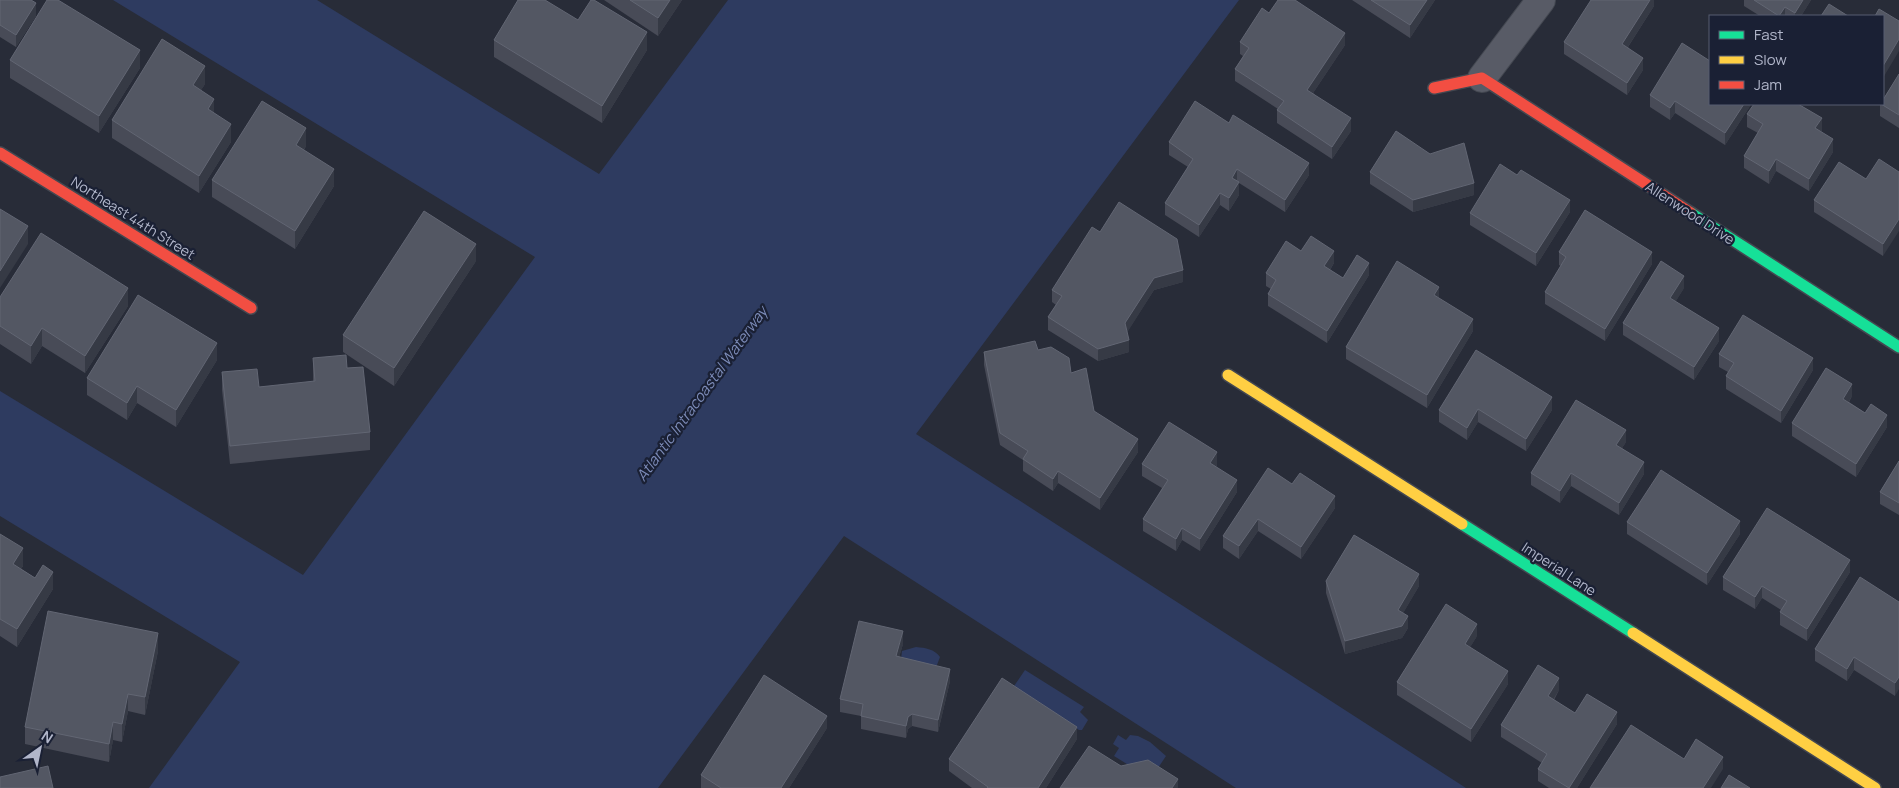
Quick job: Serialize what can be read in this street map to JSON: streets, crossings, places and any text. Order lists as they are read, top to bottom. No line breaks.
{"streets":{"street":["Allenwood Drive","Northeast 44th Street","Imperial Lane"]},"water":["Atlantic Intracoastal Waterway"],"legend":["Fast","Slow","Jam"],"north":"top right"}
